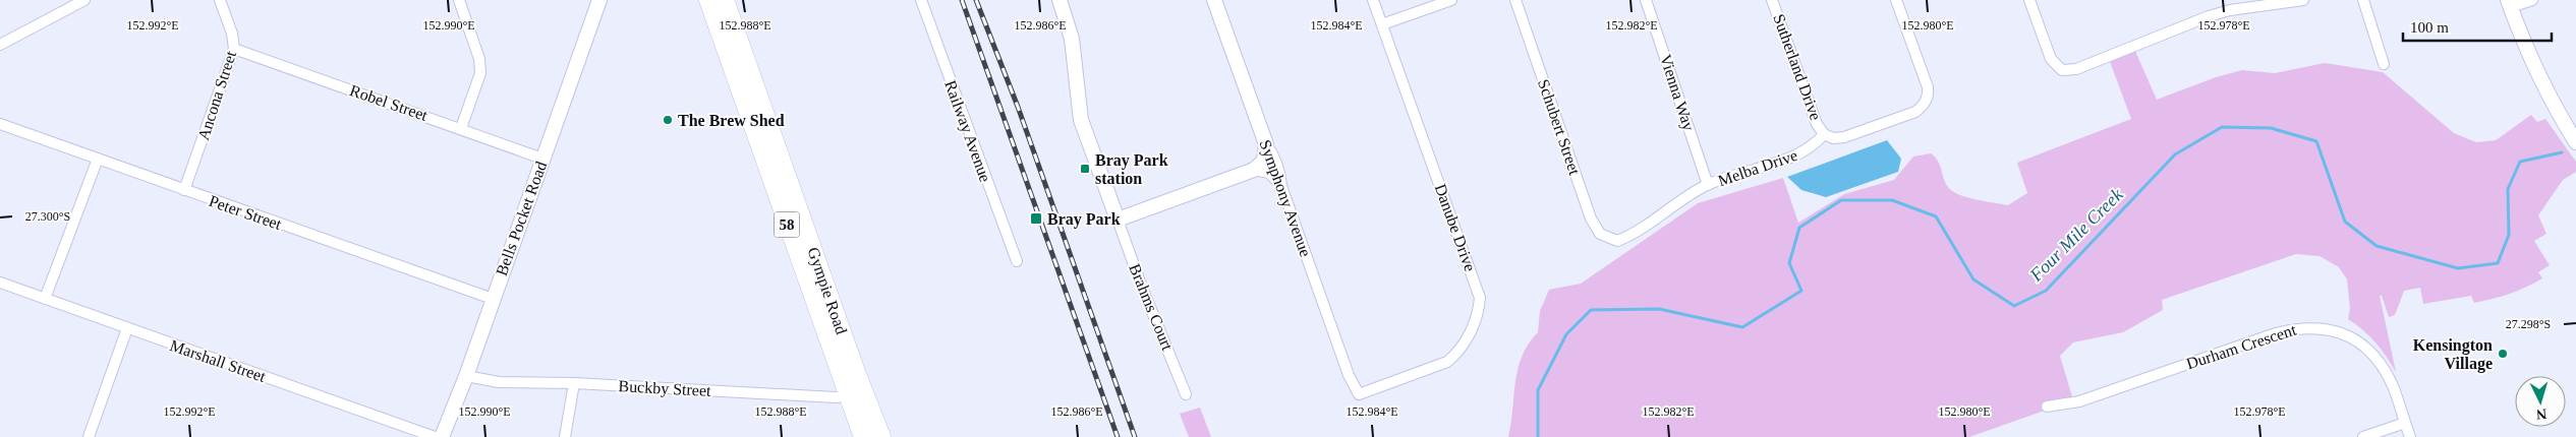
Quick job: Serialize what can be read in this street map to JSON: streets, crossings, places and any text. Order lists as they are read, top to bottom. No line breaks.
{"streets":{"highway":["58","Gympie Road"],"street":["Sutherland Drive","Vienna Way","Ancona Street","Robel Street","Schubert Street","Railway Avenue","Melba Drive","Symphony Avenue","Peter Street","Bells Pocket Road","Danube Drive","Brahms Court","Durham Crescent","Marshall Street","Buckby Street"]},"crossings":[["Sutherland Drive","Melba Drive"],["Vienna Way","Melba Drive"],["Ancona Street","Robel Street"],["Ancona Street","Peter Street"],["Robel Street","Bells Pocket Road"],["Schubert Street","Melba Drive"],["Symphony Avenue","Danube Drive"],["Peter Street","Bells Pocket Road"],["Bells Pocket Road","Buckby Street"],["Gympie Road","Buckby Street"]],"water":["Four Mile Creek"],"places":{"other":["The Brew Shed","Kensington Village"],"transit":["Bray Park station","Bray Park"]},"scale_bar":"100 m","north":"bottom","coordinates":["152.992°E","152.990°E","152.988°E","152.986°E","152.984°E","152.982°E","152.980°E","152.978°E","27.300°S","27.298°S"]}
